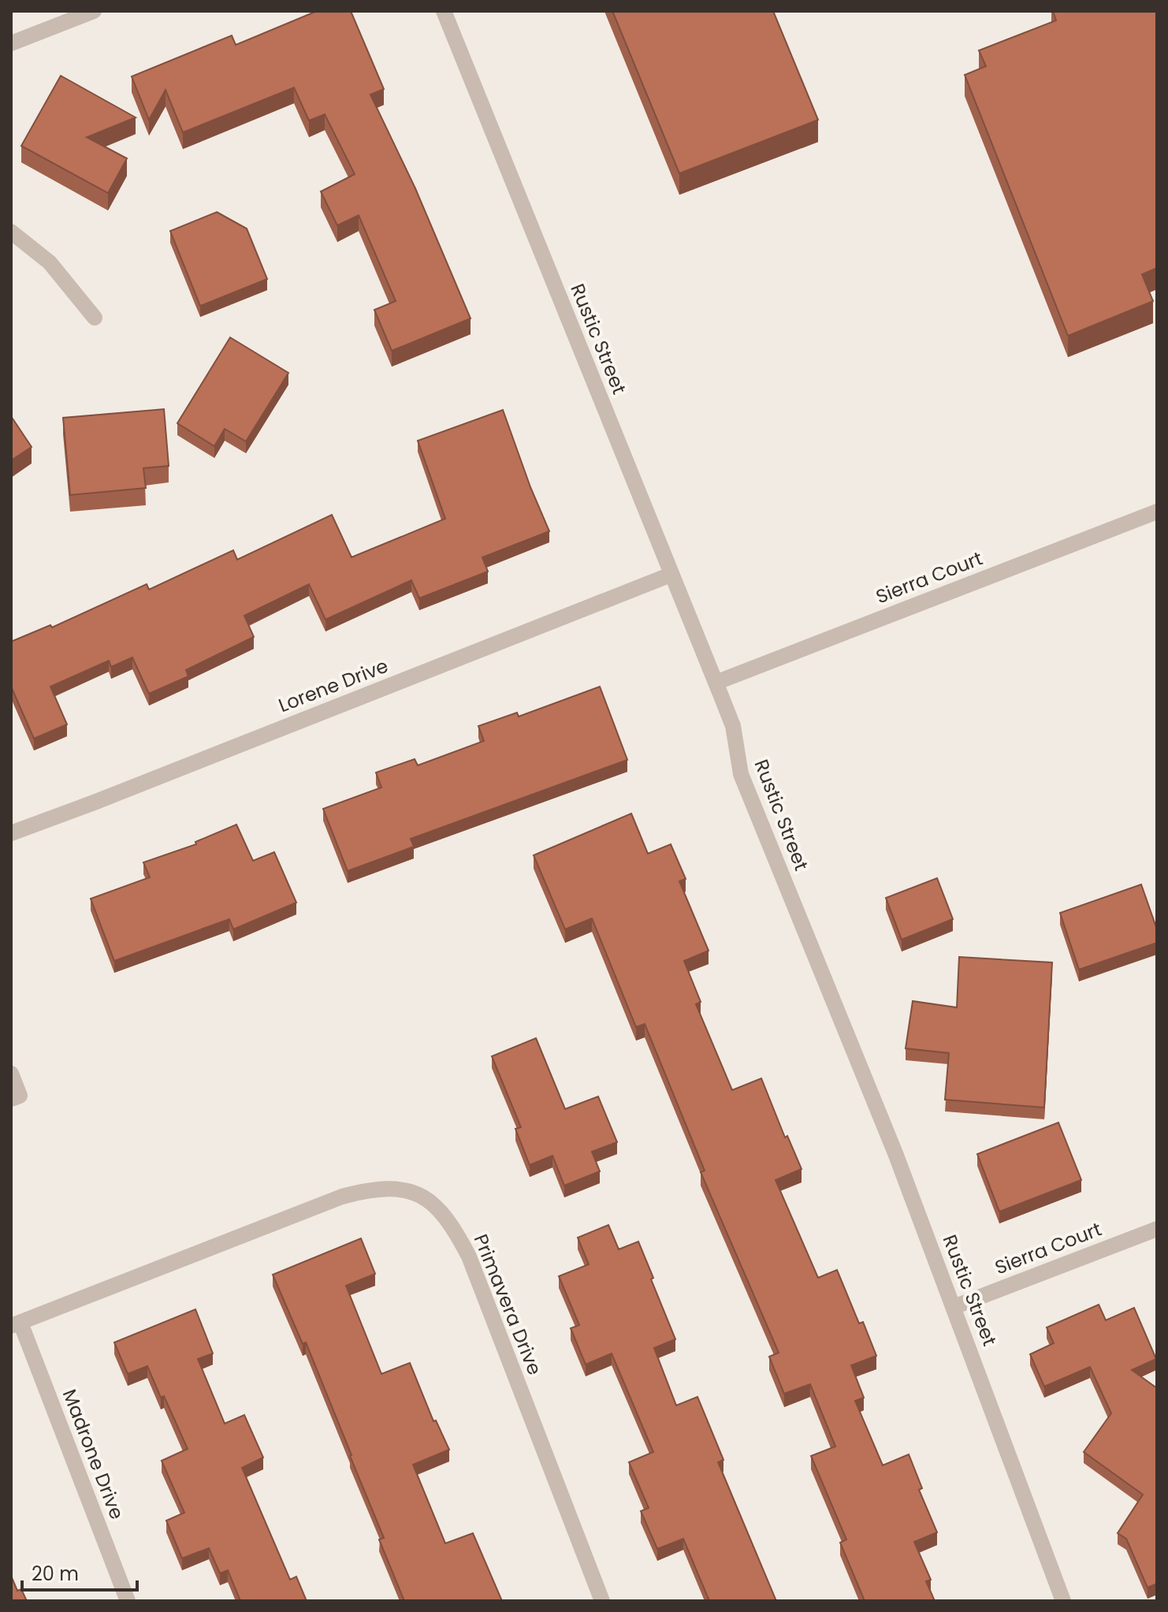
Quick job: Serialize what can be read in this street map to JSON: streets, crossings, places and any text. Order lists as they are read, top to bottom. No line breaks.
{"streets":{"street":["Rustic Street","Sierra Court","Lorene Drive","Primavera Drive","Madrone Drive"]},"crossings":[["Rustic Street","Sierra Court"],["Rustic Street","Lorene Drive"],["Primavera Drive","Madrone Drive"]],"scale_bar":"20 m"}
